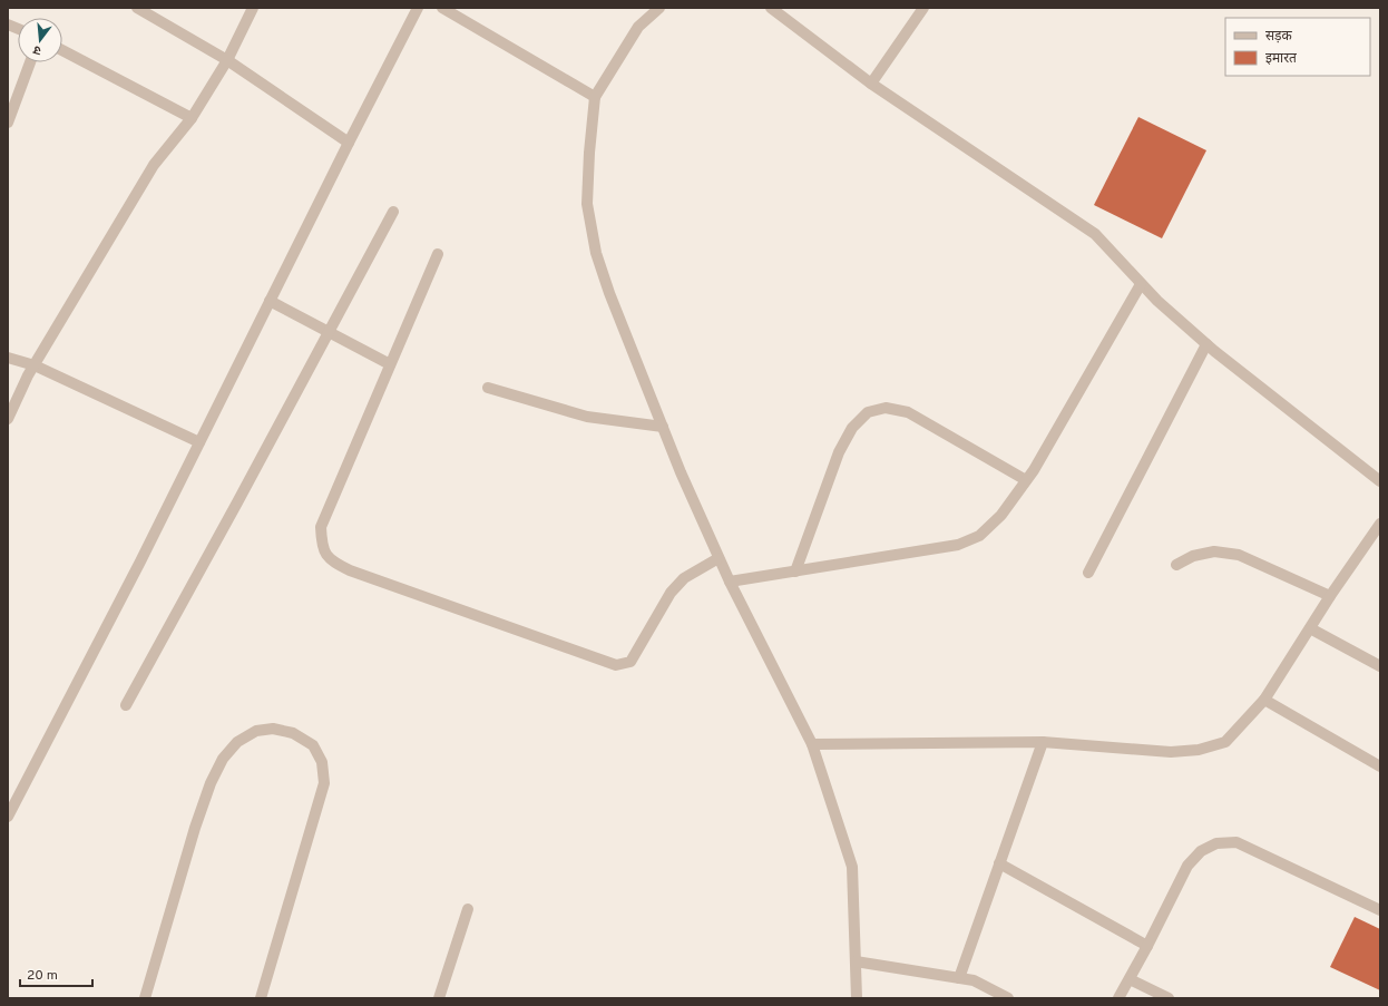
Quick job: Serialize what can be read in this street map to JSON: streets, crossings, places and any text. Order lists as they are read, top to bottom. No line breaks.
{"legend":["सड़क","इमारत"],"scale_bar":"20 m","north":"bottom"}
